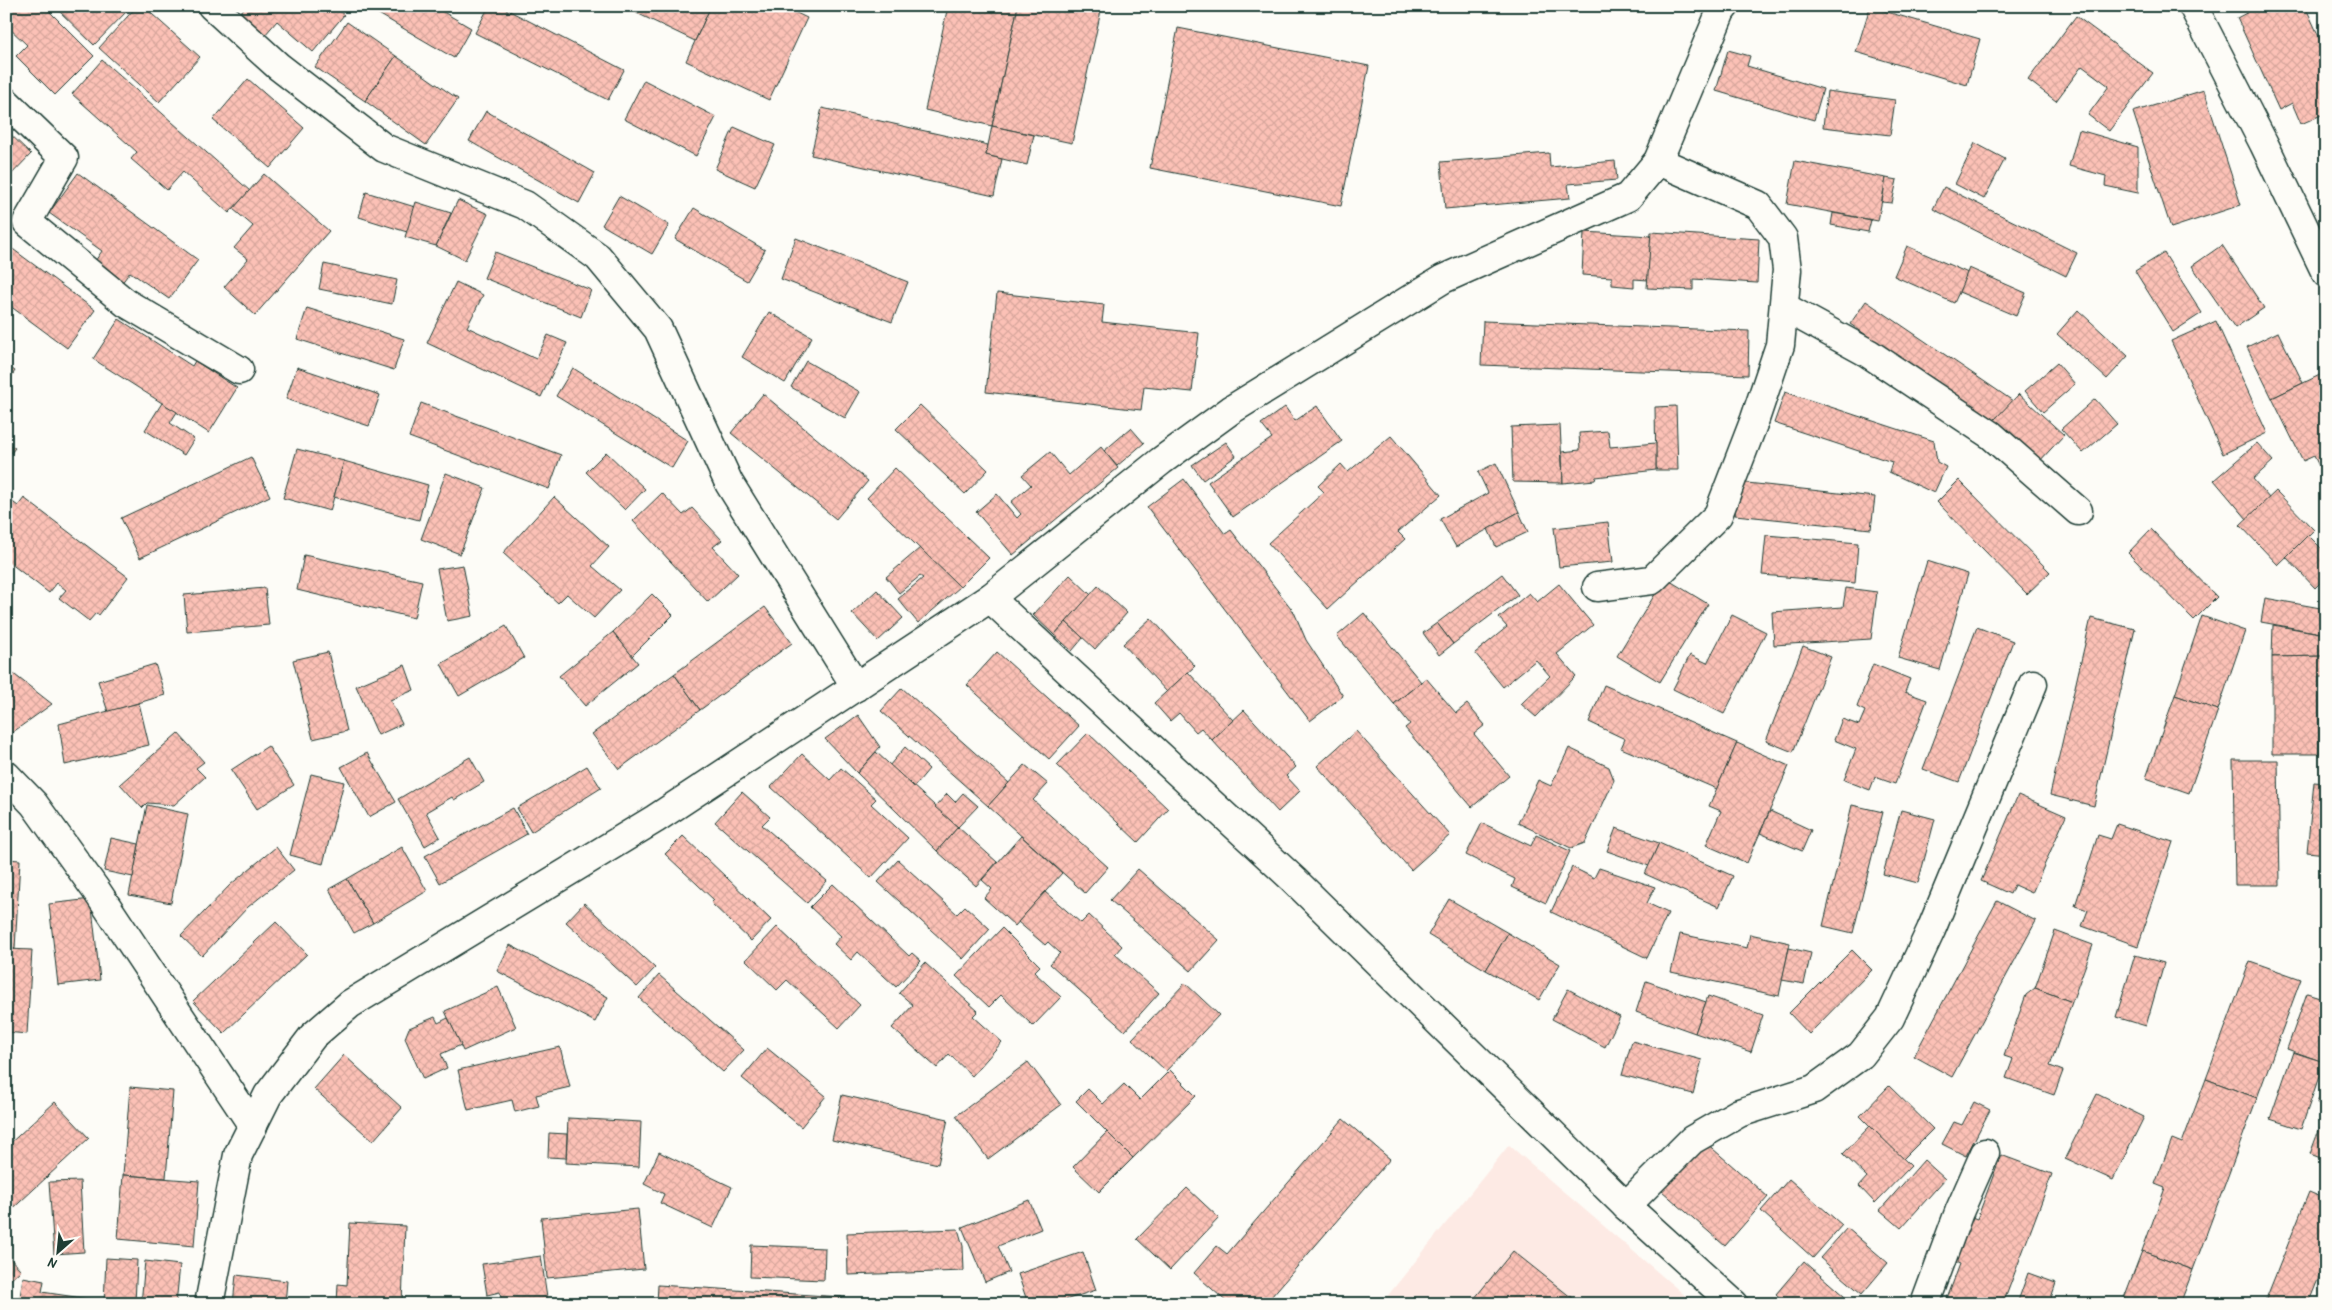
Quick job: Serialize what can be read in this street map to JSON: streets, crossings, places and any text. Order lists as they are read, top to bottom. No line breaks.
{"north":"bottom left"}
